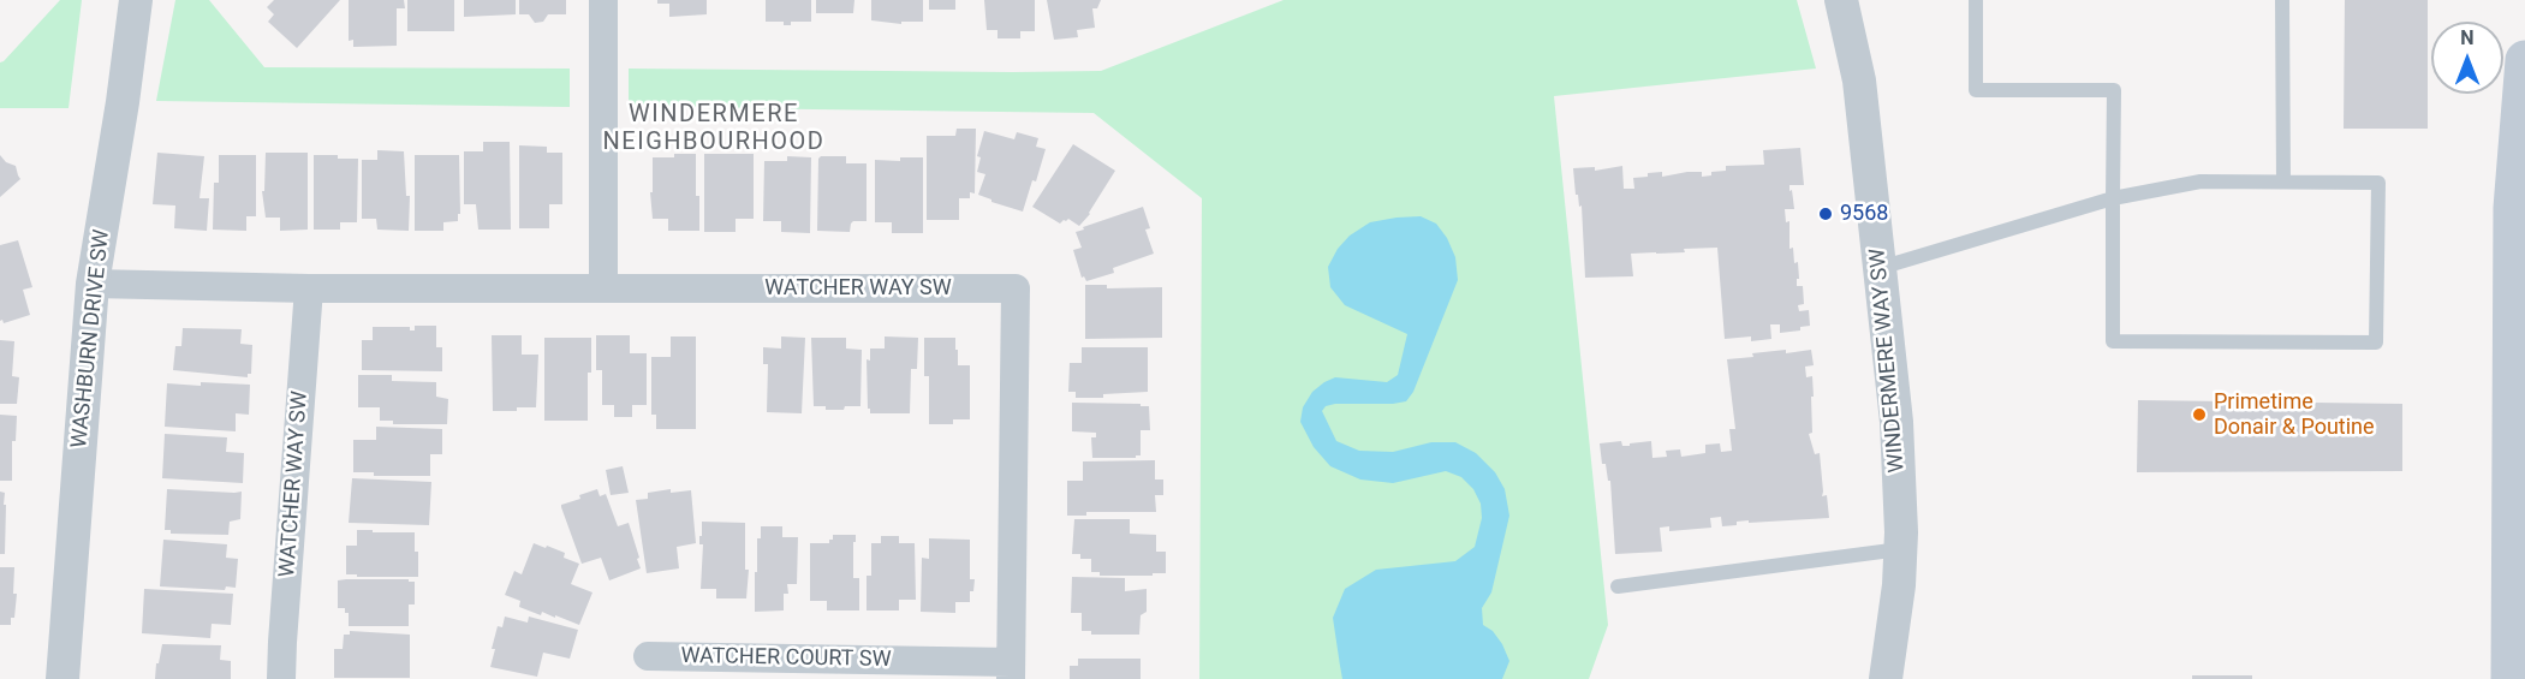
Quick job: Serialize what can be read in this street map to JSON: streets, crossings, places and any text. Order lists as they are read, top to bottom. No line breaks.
{"streets":{"street":["WATCHER WAY SW","WASHBURN DRIVE SW","WINDERMERE WAY SW","WATCHER COURT SW"]},"crossings":[["WATCHER WAY SW","WASHBURN DRIVE SW"],["WATCHER WAY SW","WATCHER COURT SW"]],"districts":["WINDERMERE NEIGHBOURHOOD"],"places":["9568","Primetime Donair & Poutine"],"north":"top"}
